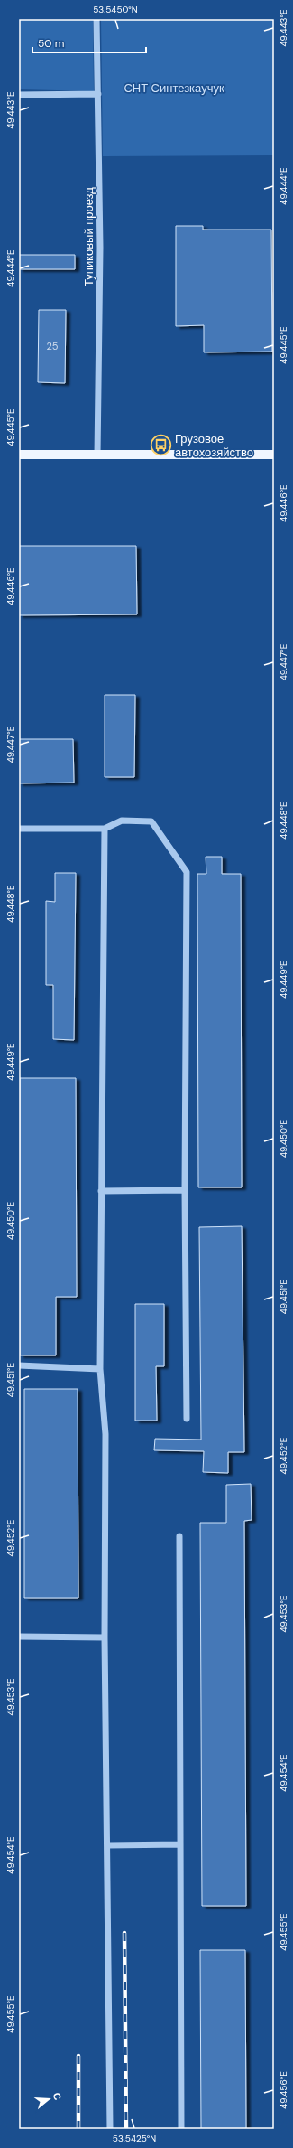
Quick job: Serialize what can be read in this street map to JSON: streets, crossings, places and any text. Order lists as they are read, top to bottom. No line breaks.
{"streets":{"street":["Тупиковый проезд"]},"parks":["СНТ Синтезкаучук"],"places":{"bus stop":["Грузовое автохозяйство"]},"house_numbers":["25"],"scale_bar":"50 m","north":"right","coordinates":["53.5450°N","49.443°E","49.444°E","49.445°E","49.446°E","49.447°E","49.448°E","49.449°E","49.450°E","49.451°E","49.452°E","49.453°E","49.454°E","49.455°E","49.456°E","53.5425°N"]}
